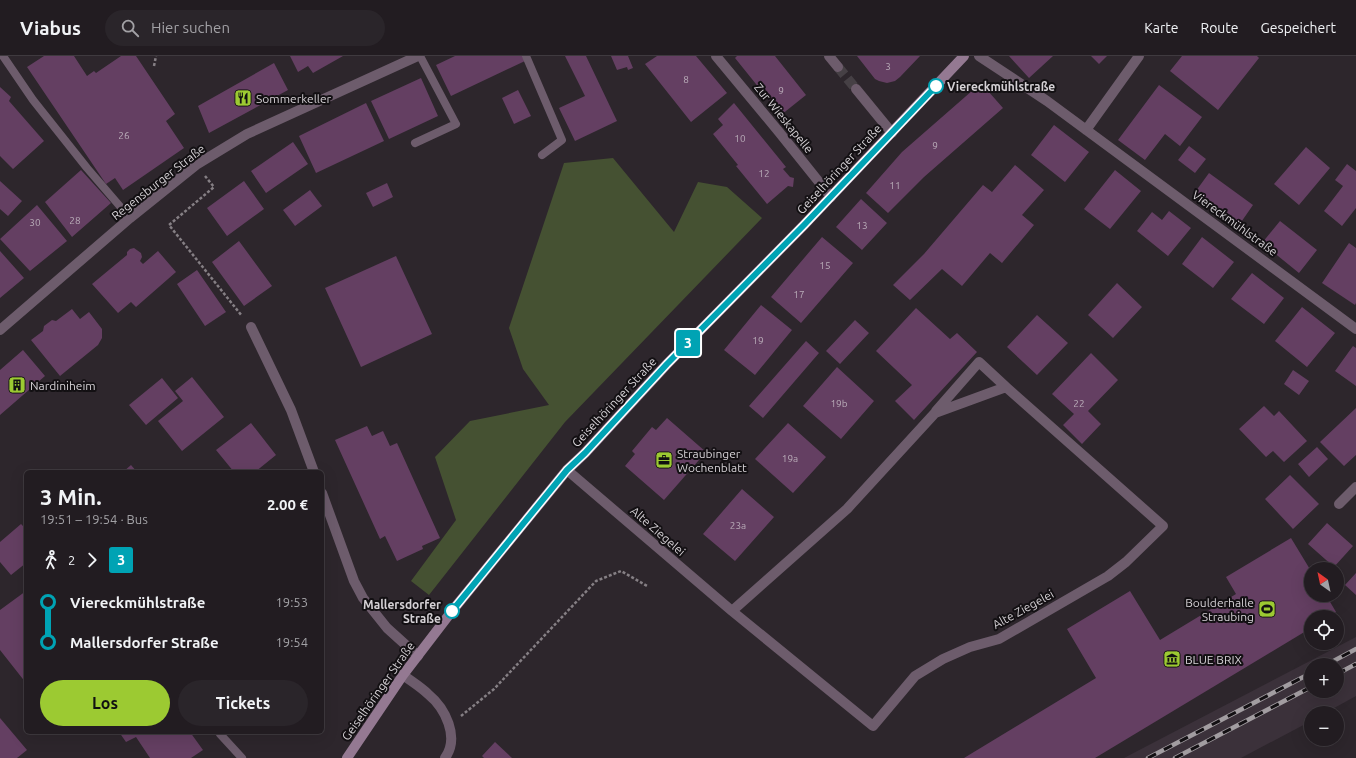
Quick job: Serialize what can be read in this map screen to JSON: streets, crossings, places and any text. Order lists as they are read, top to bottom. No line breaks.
{"streets":{"main road":["Geiselhöringer Straße"],"street":["Zur Wieskapelle","Regensburger Straße","Viereckmühlstraße","Alte Ziegelei"]},"crossings":[["Zur Wieskapelle","Geiselhöringer Straße"],["Geiselhöringer Straße","Alte Ziegelei"]],"places":{"other":["Viereckmühlstraße","Mallersdorfer Straße"],"restaurant":["Sommerkeller"],"building":["Nardiniheim"],"office":["Straubinger Wochenblatt"],"sports":["Boulderhalle Straubing"],"museum":["BLUE BRIX"]},"lines":["bus line 3"],"house_numbers":["3","8","9","26","10","9","12","11","28","30","13","15","17","19","19b","22","19a","23a"],"north":"top left","page":{"header":"Viabus","search":"Hier suchen","nav":["Karte","Route","Gespeichert"],"on_map":"3","heading":["3 Min.","19:51 – 19:54 · Bus","2.00 €"],"legs":["2","3"],"map_buttons":["+","−"],"list":[{"name":"Viereckmühlstraße","value":"19:53"},{"name":"Mallersdorfer Straße","value":"19:54"}],"buttons":["Los","Tickets"]}}
